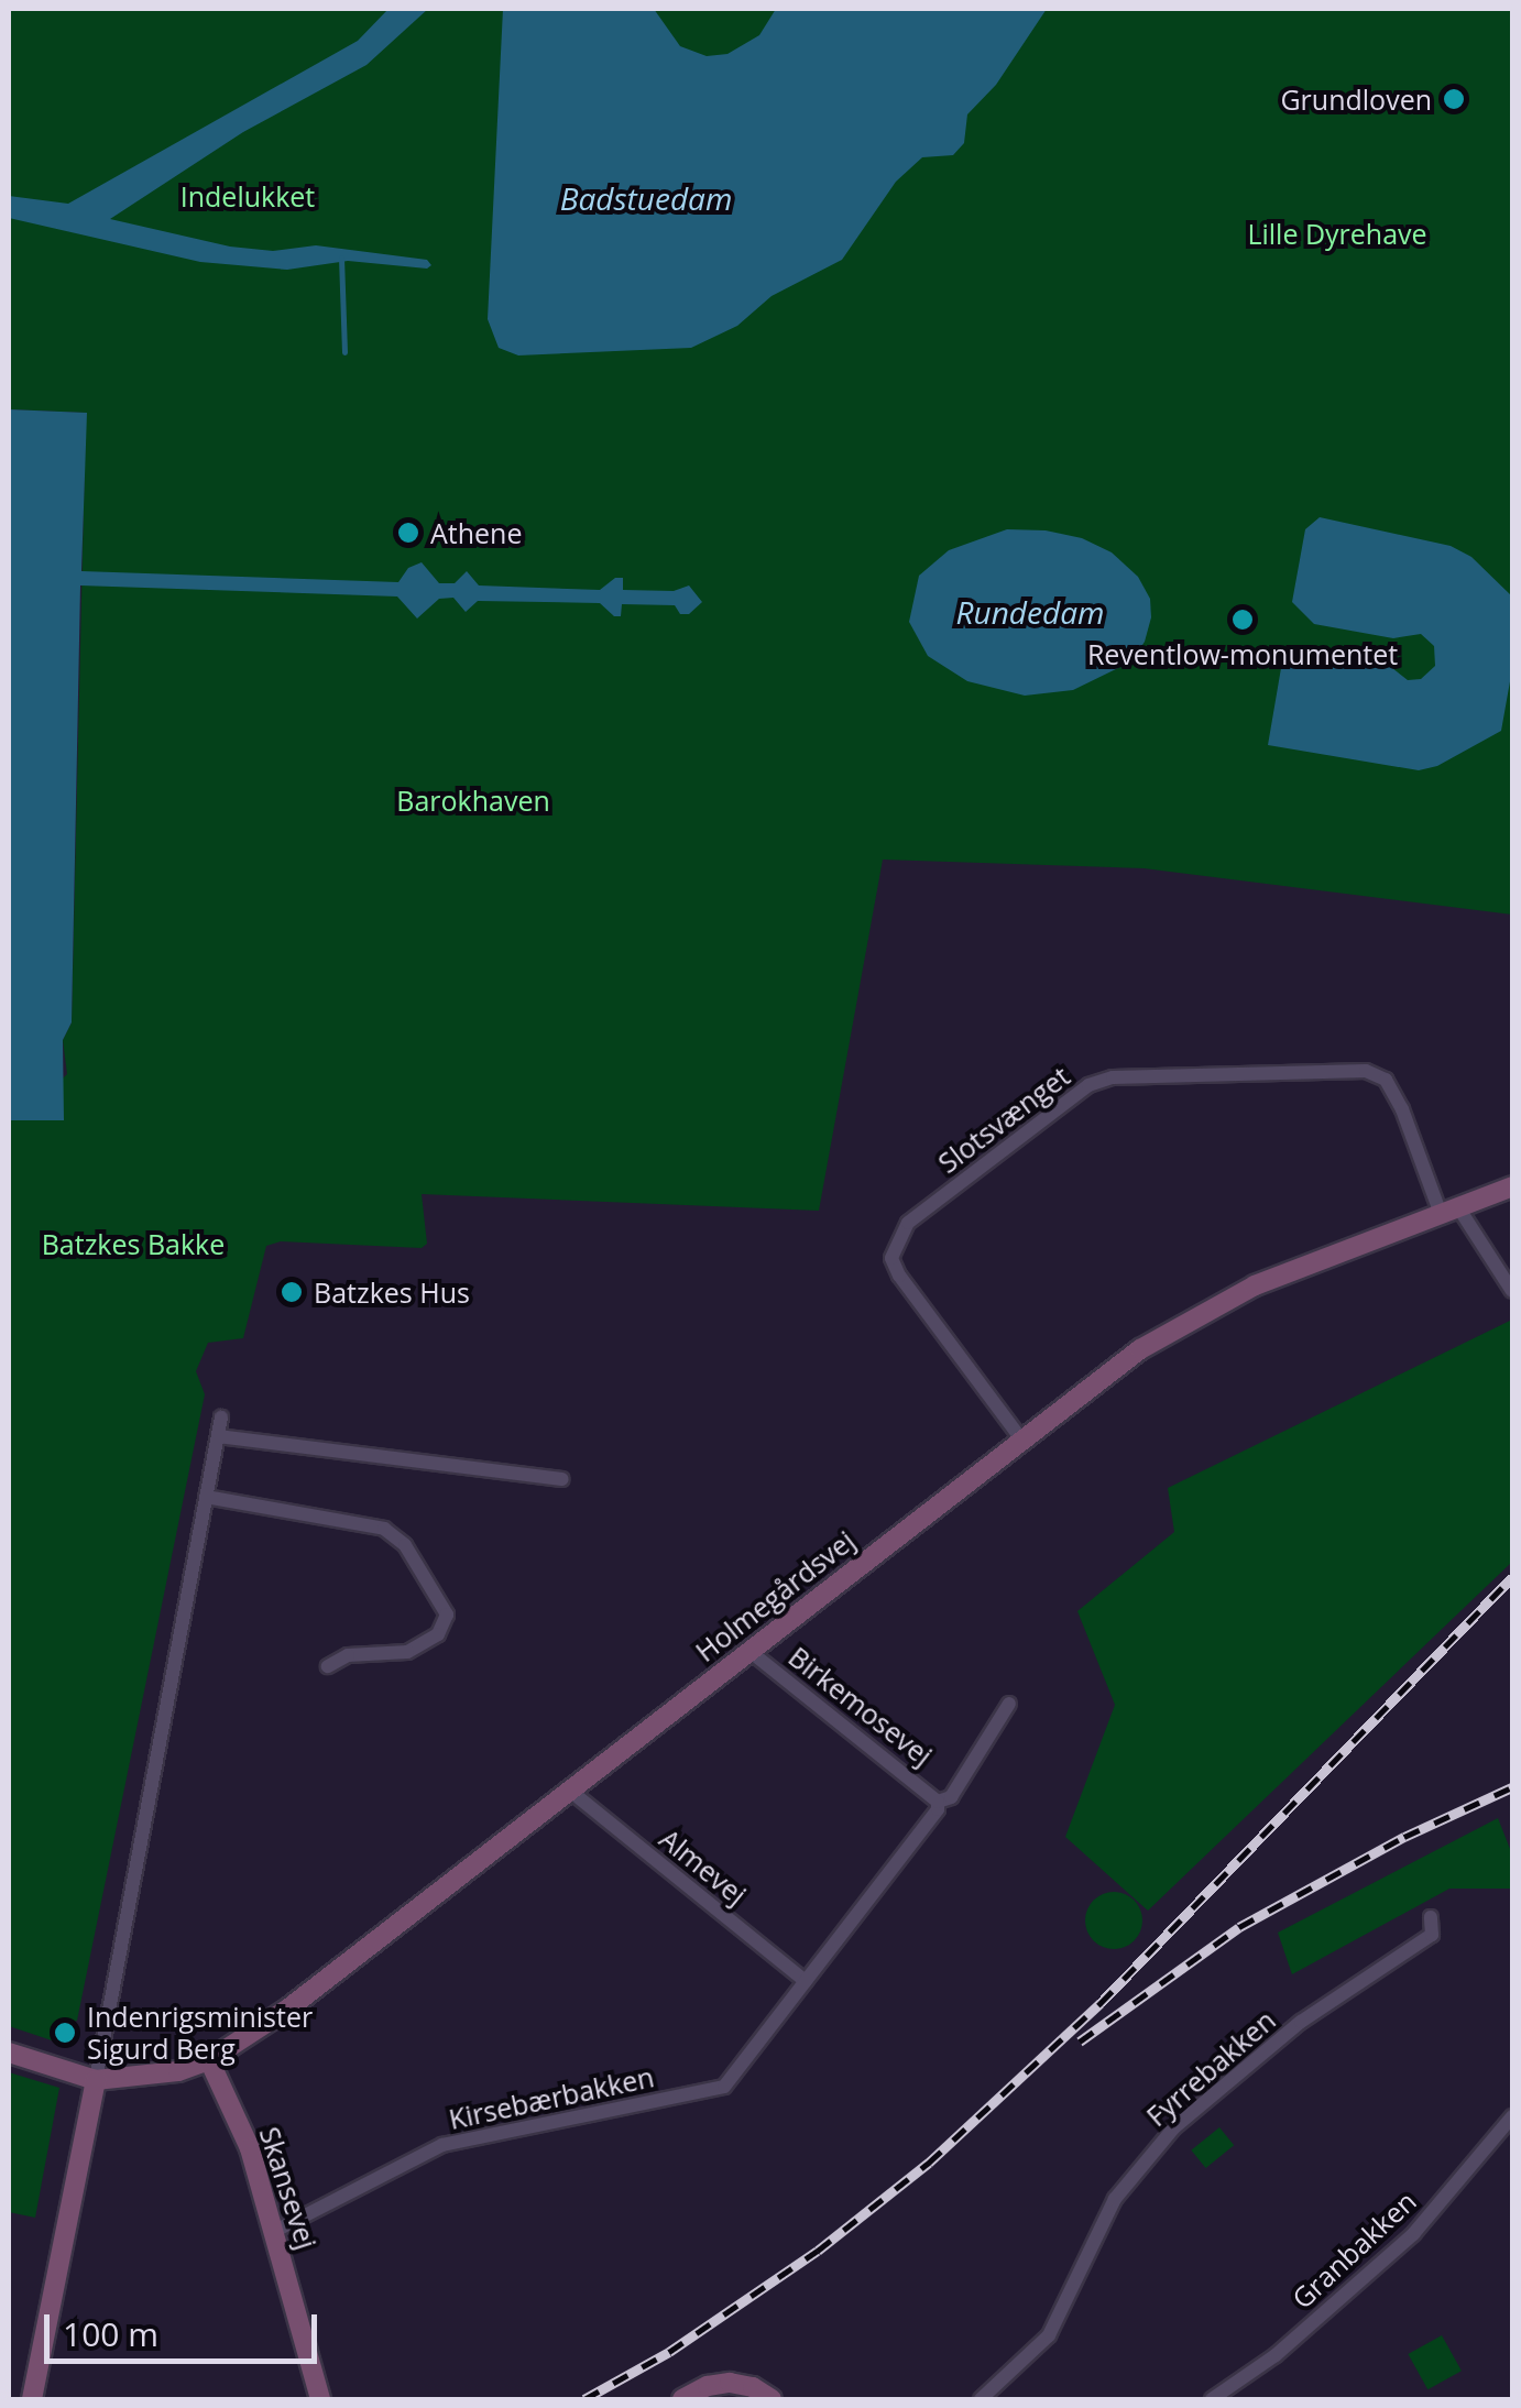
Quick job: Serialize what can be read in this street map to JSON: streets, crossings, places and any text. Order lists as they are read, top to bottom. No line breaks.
{"streets":{"street":["Slotsvænget","Holmegårdsvej","Birkemosevej","Almevej","Fyrrebakken","Kirsebærbakken","Skansevej","Granbakken"]},"crossings":[["Slotsvænget","Holmegårdsvej"],["Holmegårdsvej","Birkemosevej"],["Holmegårdsvej","Almevej"],["Holmegårdsvej","Skansevej"],["Birkemosevej","Almevej"],["Birkemosevej","Kirsebærbakken"],["Almevej","Kirsebærbakken"],["Kirsebærbakken","Skansevej"]],"water":["Badstuedam","Rundedam"],"parks":["Indelukket","Lille Dyrehave","Barokhaven","Batzkes Bakke"],"places":["Grundloven","Athene","Reventlow-monumentet","Batzkes Hus","Indenrigsminister Sigurd Berg"],"scale_bar":"100 m"}
